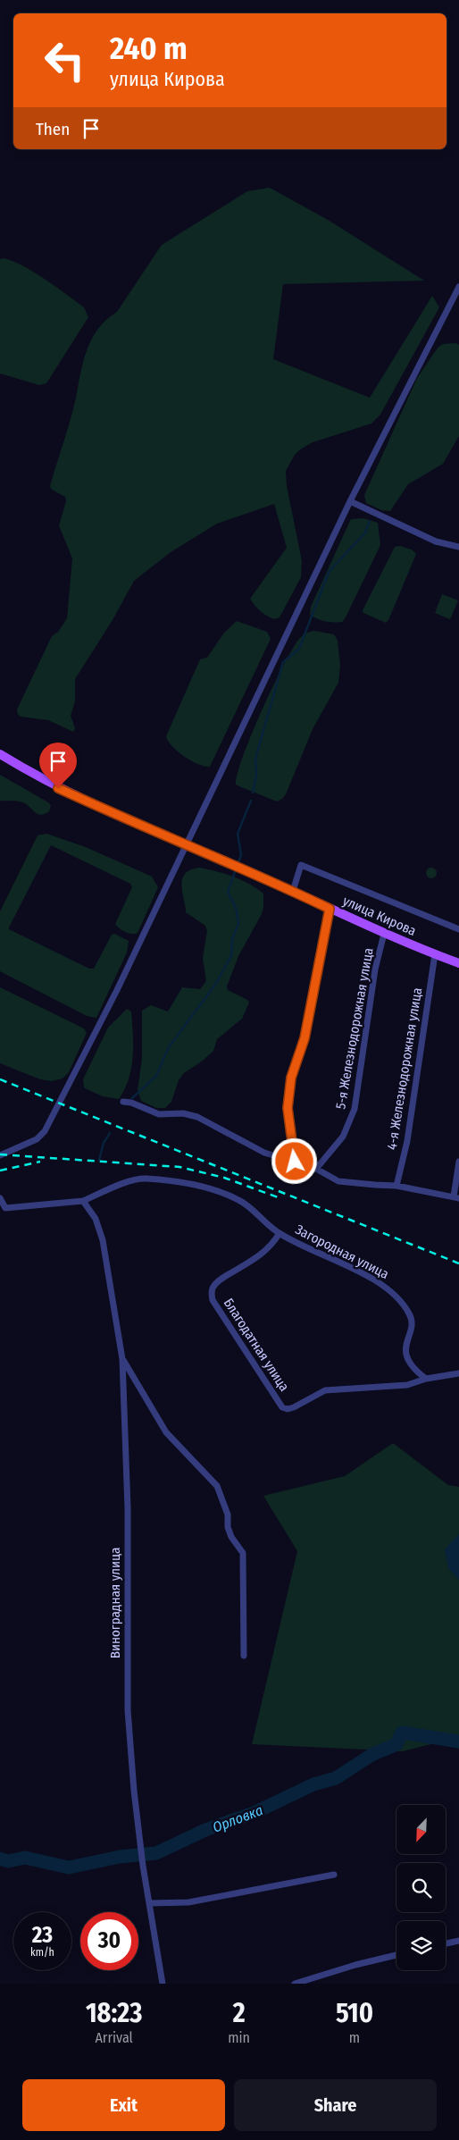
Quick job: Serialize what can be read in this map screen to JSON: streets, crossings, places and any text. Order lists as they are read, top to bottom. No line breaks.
{"streets":{"main road":["улица Кирова"],"street":["5-я Железнодорожная улица","4-я Железнодорожная улица","Загородная улица","Благодатная улица","Виноградная улица"]},"crossings":[["улица Кирова","5-я Железнодорожная улица"],["улица Кирова","4-я Железнодорожная улица"],["Загородная улица","Благодатная улица"],["Загородная улица","Виноградная улица"]],"water":["Орловка"],"north":"bottom left","page":{"turn":["240 m","улица Кирова"],"then":"Then","speed":"23 km/h","limit":"30","eta":["18:23","Arrival","2","min","510","m"],"buttons":["Exit","Share"]}}
